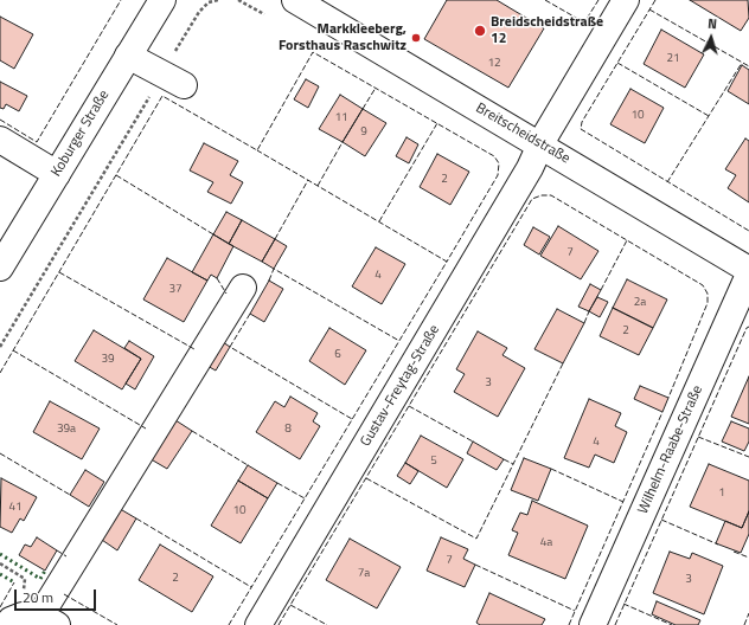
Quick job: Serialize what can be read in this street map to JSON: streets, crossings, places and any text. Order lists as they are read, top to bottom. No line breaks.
{"streets":{"street":["Koburger Straße","Breitscheidstraße","Gustav-Freytag-Straße","Wilhelm-Raabe-Straße"]},"crossings":[["Breitscheidstraße","Gustav-Freytag-Straße"]],"places":["Breidscheidstraße 12","Markkleeberg, Forsthaus Raschwitz"],"house_numbers":["21","12","10","11","9","2","7","4","37","2a","2","6","39","3","39a","8","4","5","1","41","10","4a","7","7a","2","3"],"scale_bar":"20 m","north":"top"}
